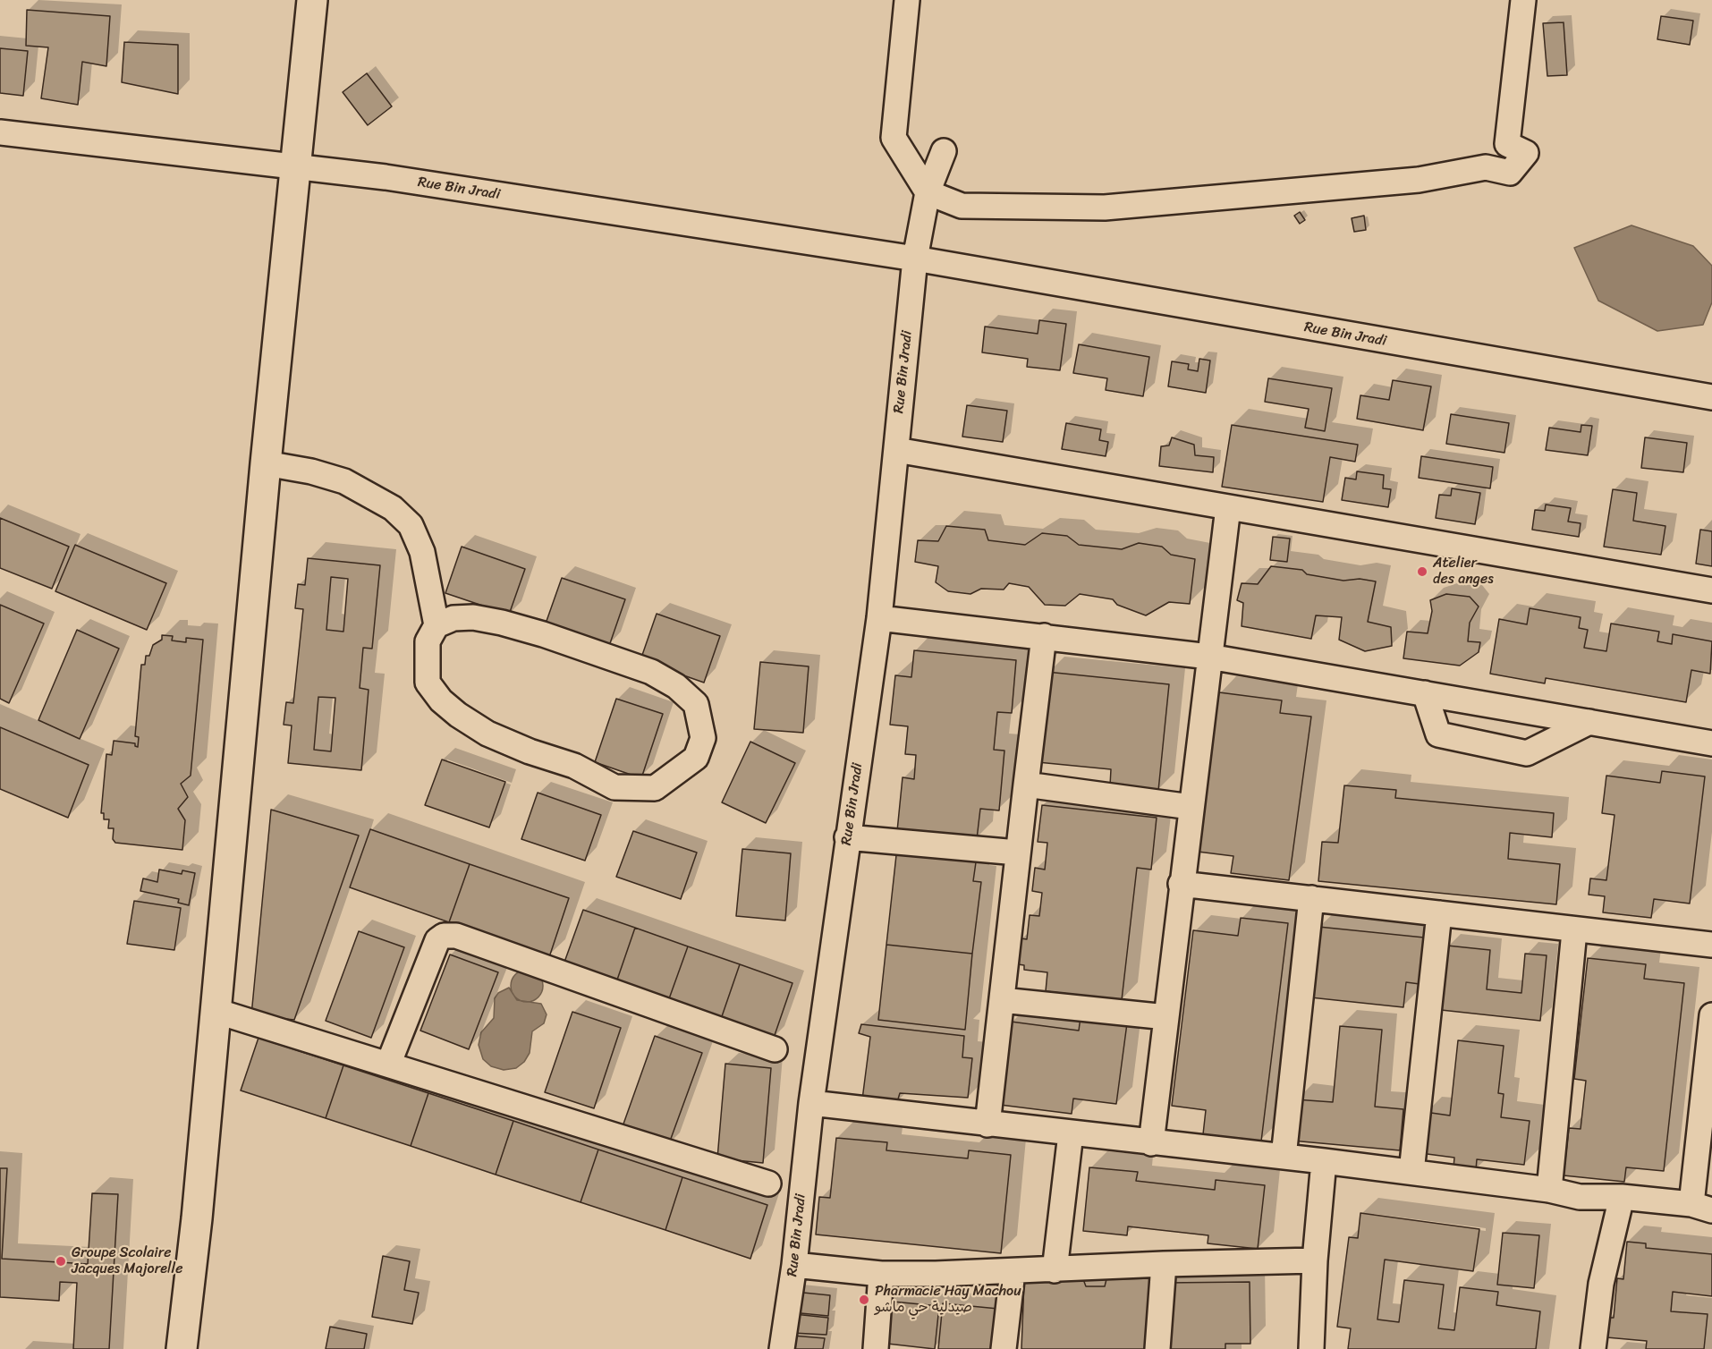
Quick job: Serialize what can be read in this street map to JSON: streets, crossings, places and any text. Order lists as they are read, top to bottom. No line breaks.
{"streets":{"street":["Rue Bin Jradi"]},"places":["Atelier des anges","Groupe Scolaire Jacques Majorelle","Pharmacie Hay Machou صيدلية حي ماشو"]}
